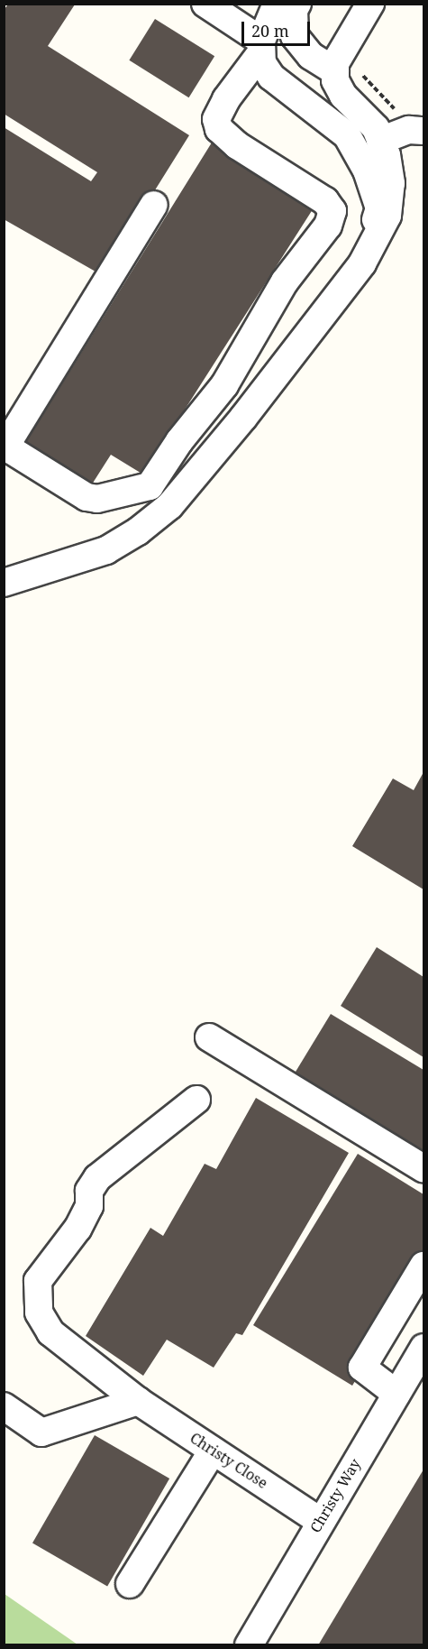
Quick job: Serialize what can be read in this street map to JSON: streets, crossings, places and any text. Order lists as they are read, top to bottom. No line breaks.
{"streets":{"street":["Christy Close","Christy Way"]},"crossings":[["Christy Close","Christy Way"]],"scale_bar":"20 m"}
